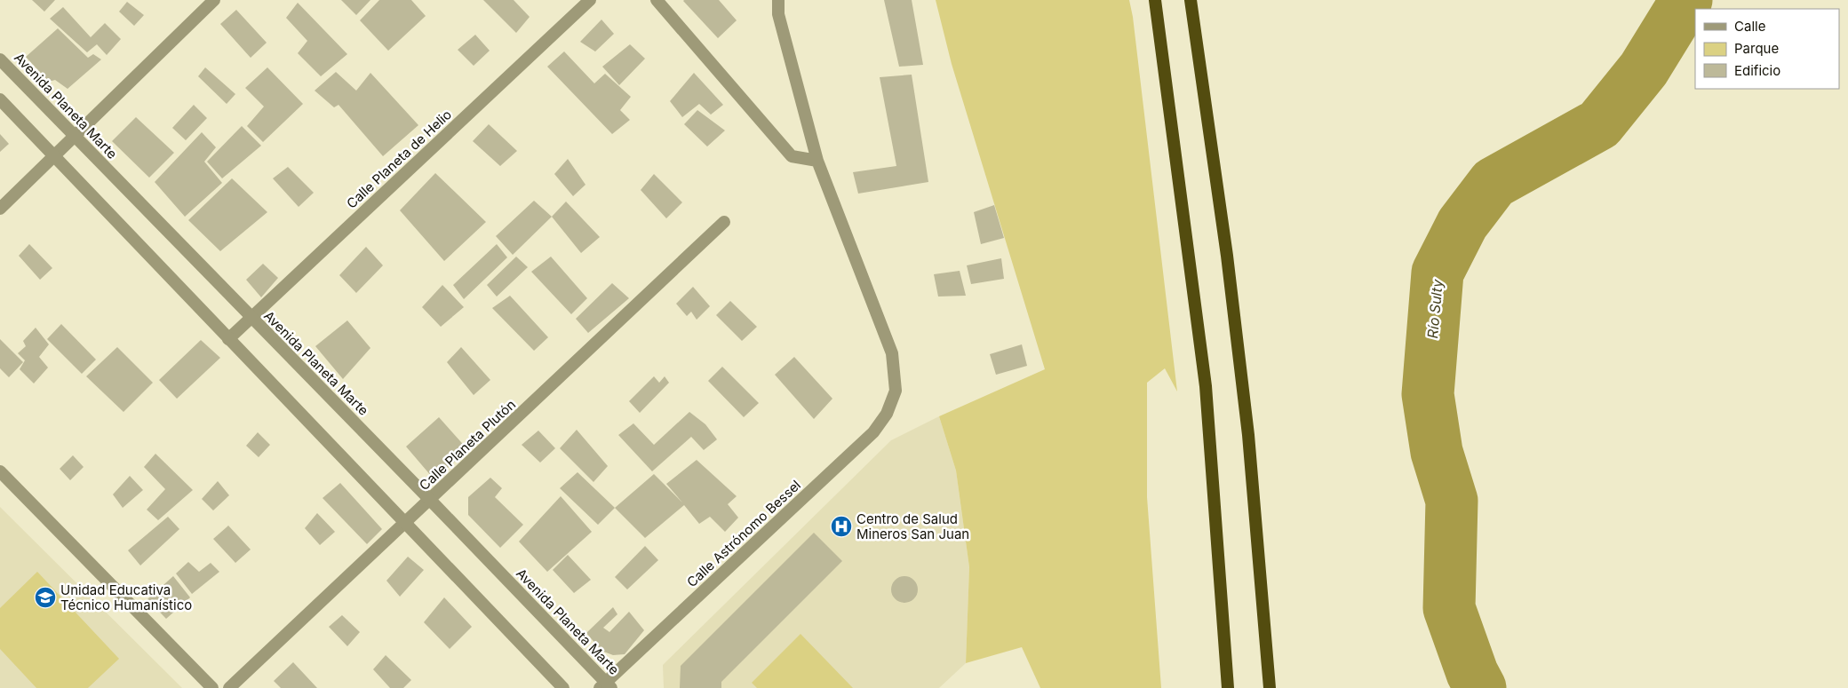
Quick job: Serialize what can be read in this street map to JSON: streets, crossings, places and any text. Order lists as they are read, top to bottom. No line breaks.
{"streets":{"street":["Avenida Planeta Marte","Calle Planeta de Helio","Calle Planeta Plutón","Calle Astrónomo Bessel"]},"crossings":[["Avenida Planeta Marte","Calle Planeta de Helio"],["Avenida Planeta Marte","Calle Planeta Plutón"],["Avenida Planeta Marte","Calle Astrónomo Bessel"]],"water":["Río Sulty"],"places":{"hospital":["Centro de Salud Mineros San Juan"],"school or university":["Unidad Educativa Técnico Humanístico"]},"legend":["Calle","Parque","Edificio"]}
